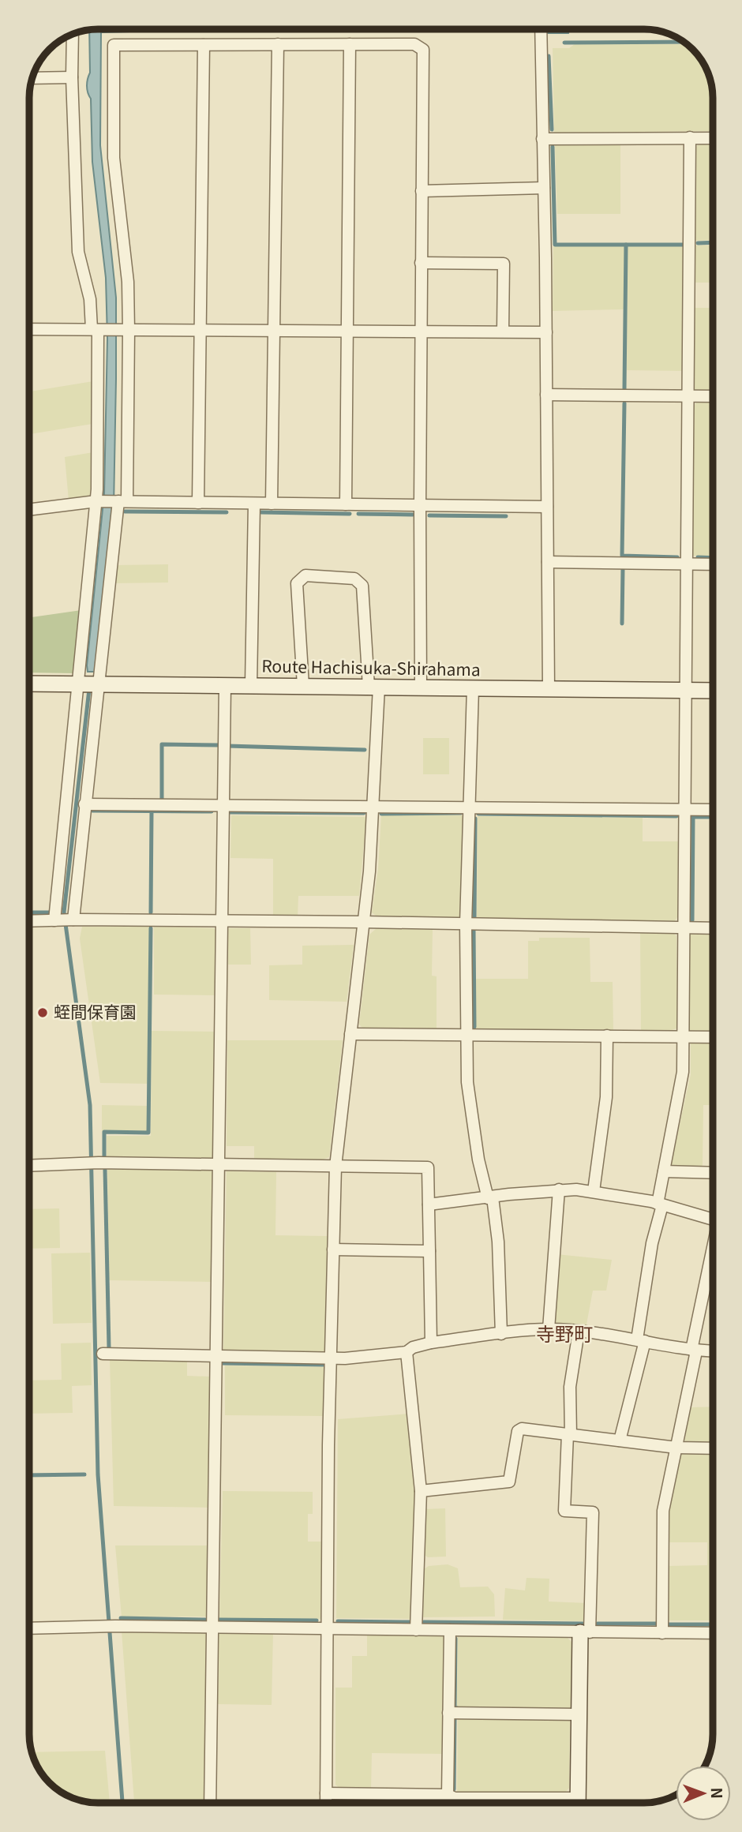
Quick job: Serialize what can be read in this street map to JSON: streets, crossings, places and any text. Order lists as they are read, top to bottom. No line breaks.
{"streets":{"main road":["Route Hachisuka-Shirahama"]},"districts":["寺野町"],"places":["蛭間保育園"],"north":"right"}
